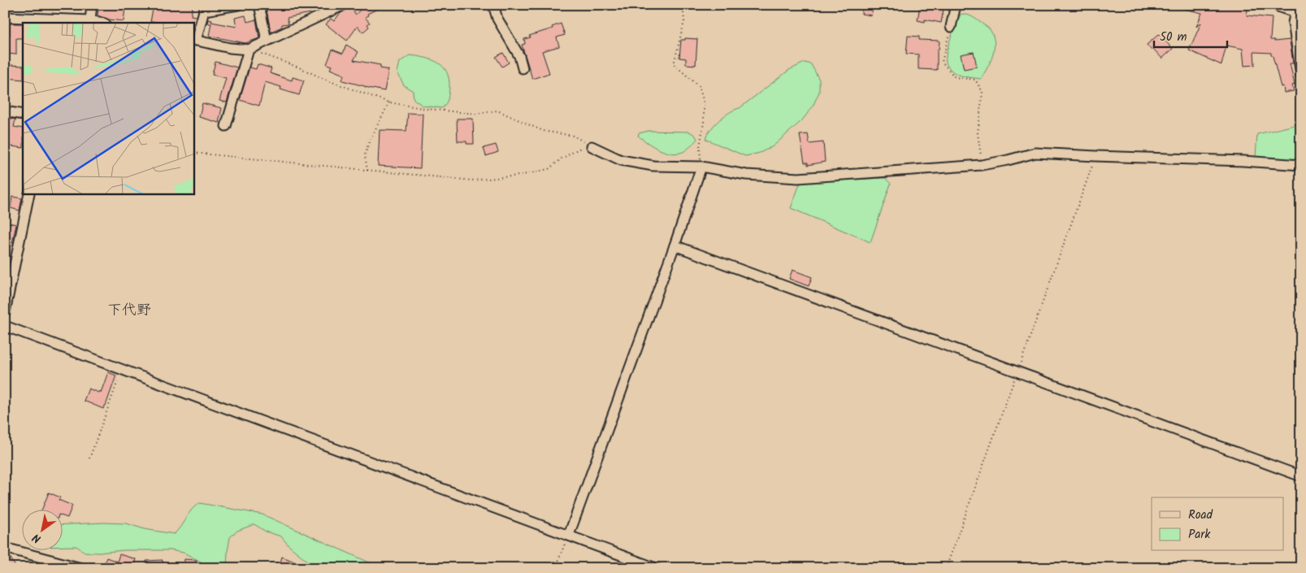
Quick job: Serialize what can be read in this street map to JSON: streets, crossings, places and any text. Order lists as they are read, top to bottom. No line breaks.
{"districts":["下代野"],"legend":["Road","Park"],"scale_bar":"50 m","north":"bottom left"}
